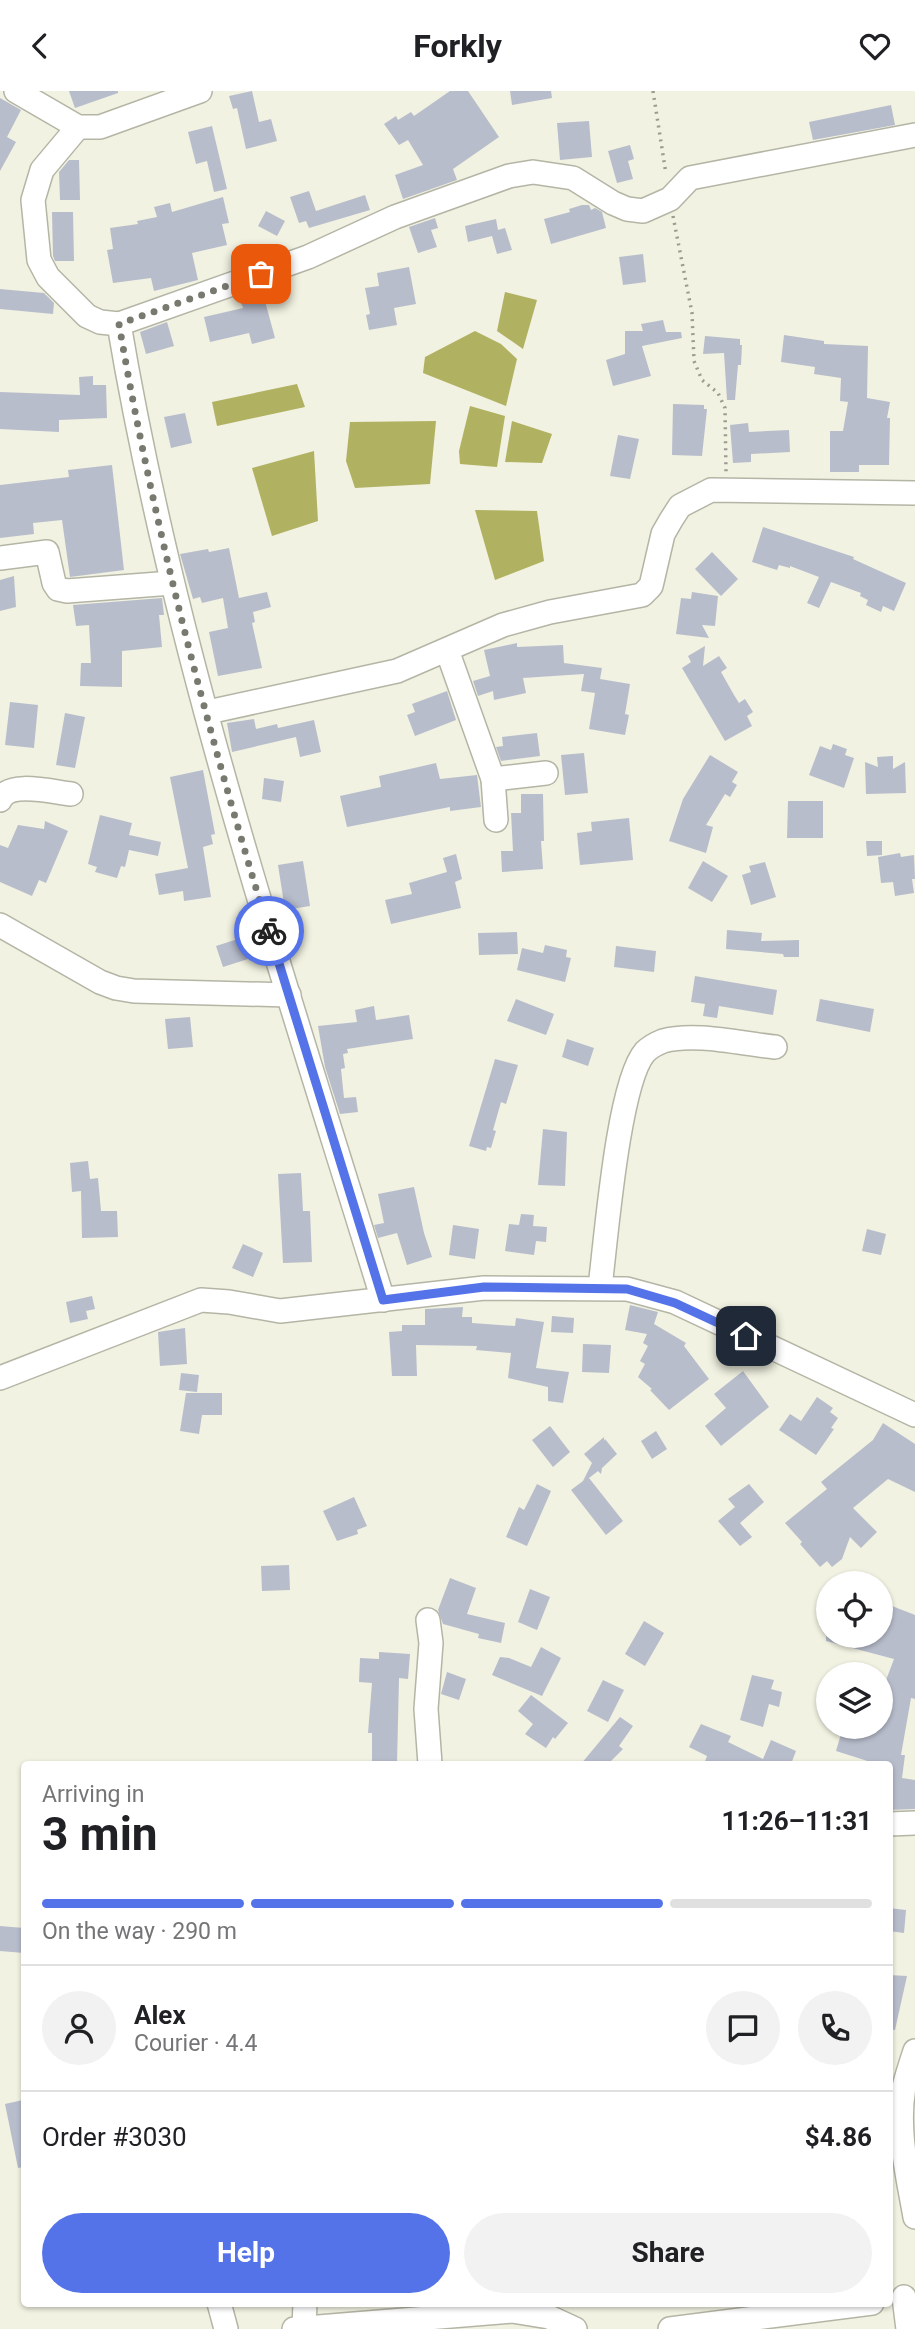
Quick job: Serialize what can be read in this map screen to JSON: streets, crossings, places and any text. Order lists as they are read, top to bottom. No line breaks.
{"page":{"header":"Forkly","heading":["3 min","Arriving in","11:26–11:31"],"panel":["Alex","Courier · 4.4","Order #3030","$4.86"],"bar":"On the way · 290 m","buttons":["Help","Share"]}}
